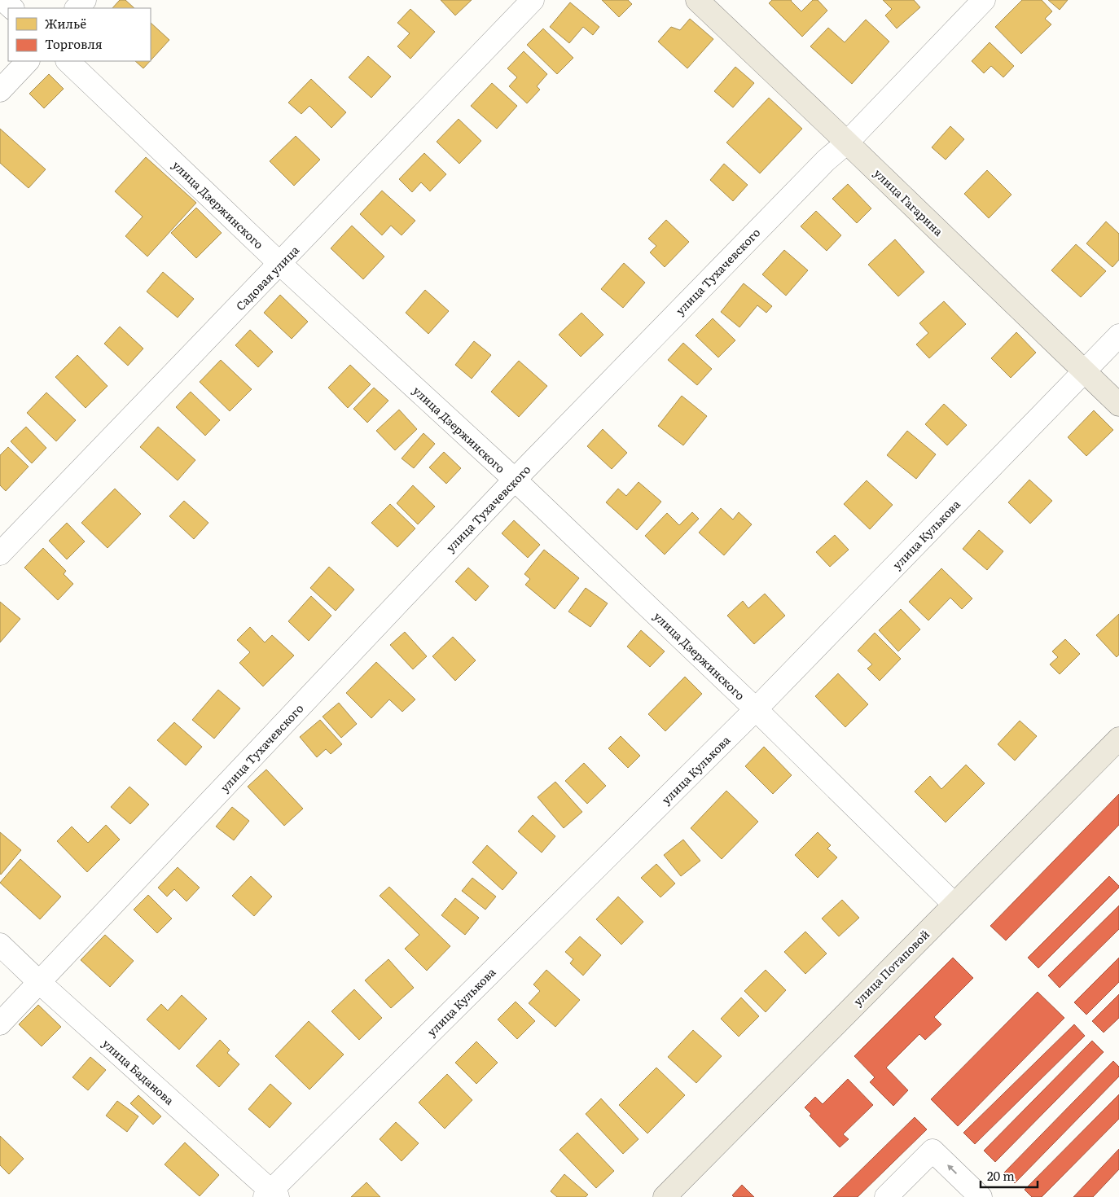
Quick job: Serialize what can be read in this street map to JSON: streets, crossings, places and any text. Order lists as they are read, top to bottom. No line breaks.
{"streets":{"main road":["улица Гагарина","улица Потаповой"],"street":["улица Дзержинского","улица Тухачевского","Садовая улица","улица Кулькова","улица Баданова"]},"crossings":[["улица Гагарина","улица Тухачевского"],["улица Гагарина","улица Кулькова"],["улица Дзержинского","улица Тухачевского"],["улица Дзержинского","Садовая улица"],["улица Дзержинского","улица Кулькова"],["улица Дзержинского","улица Потаповой"],["улица Тухачевского","улица Баданова"],["улица Кулькова","улица Баданова"]],"legend":["Жильё","Торговля"],"scale_bar":"20 m"}
